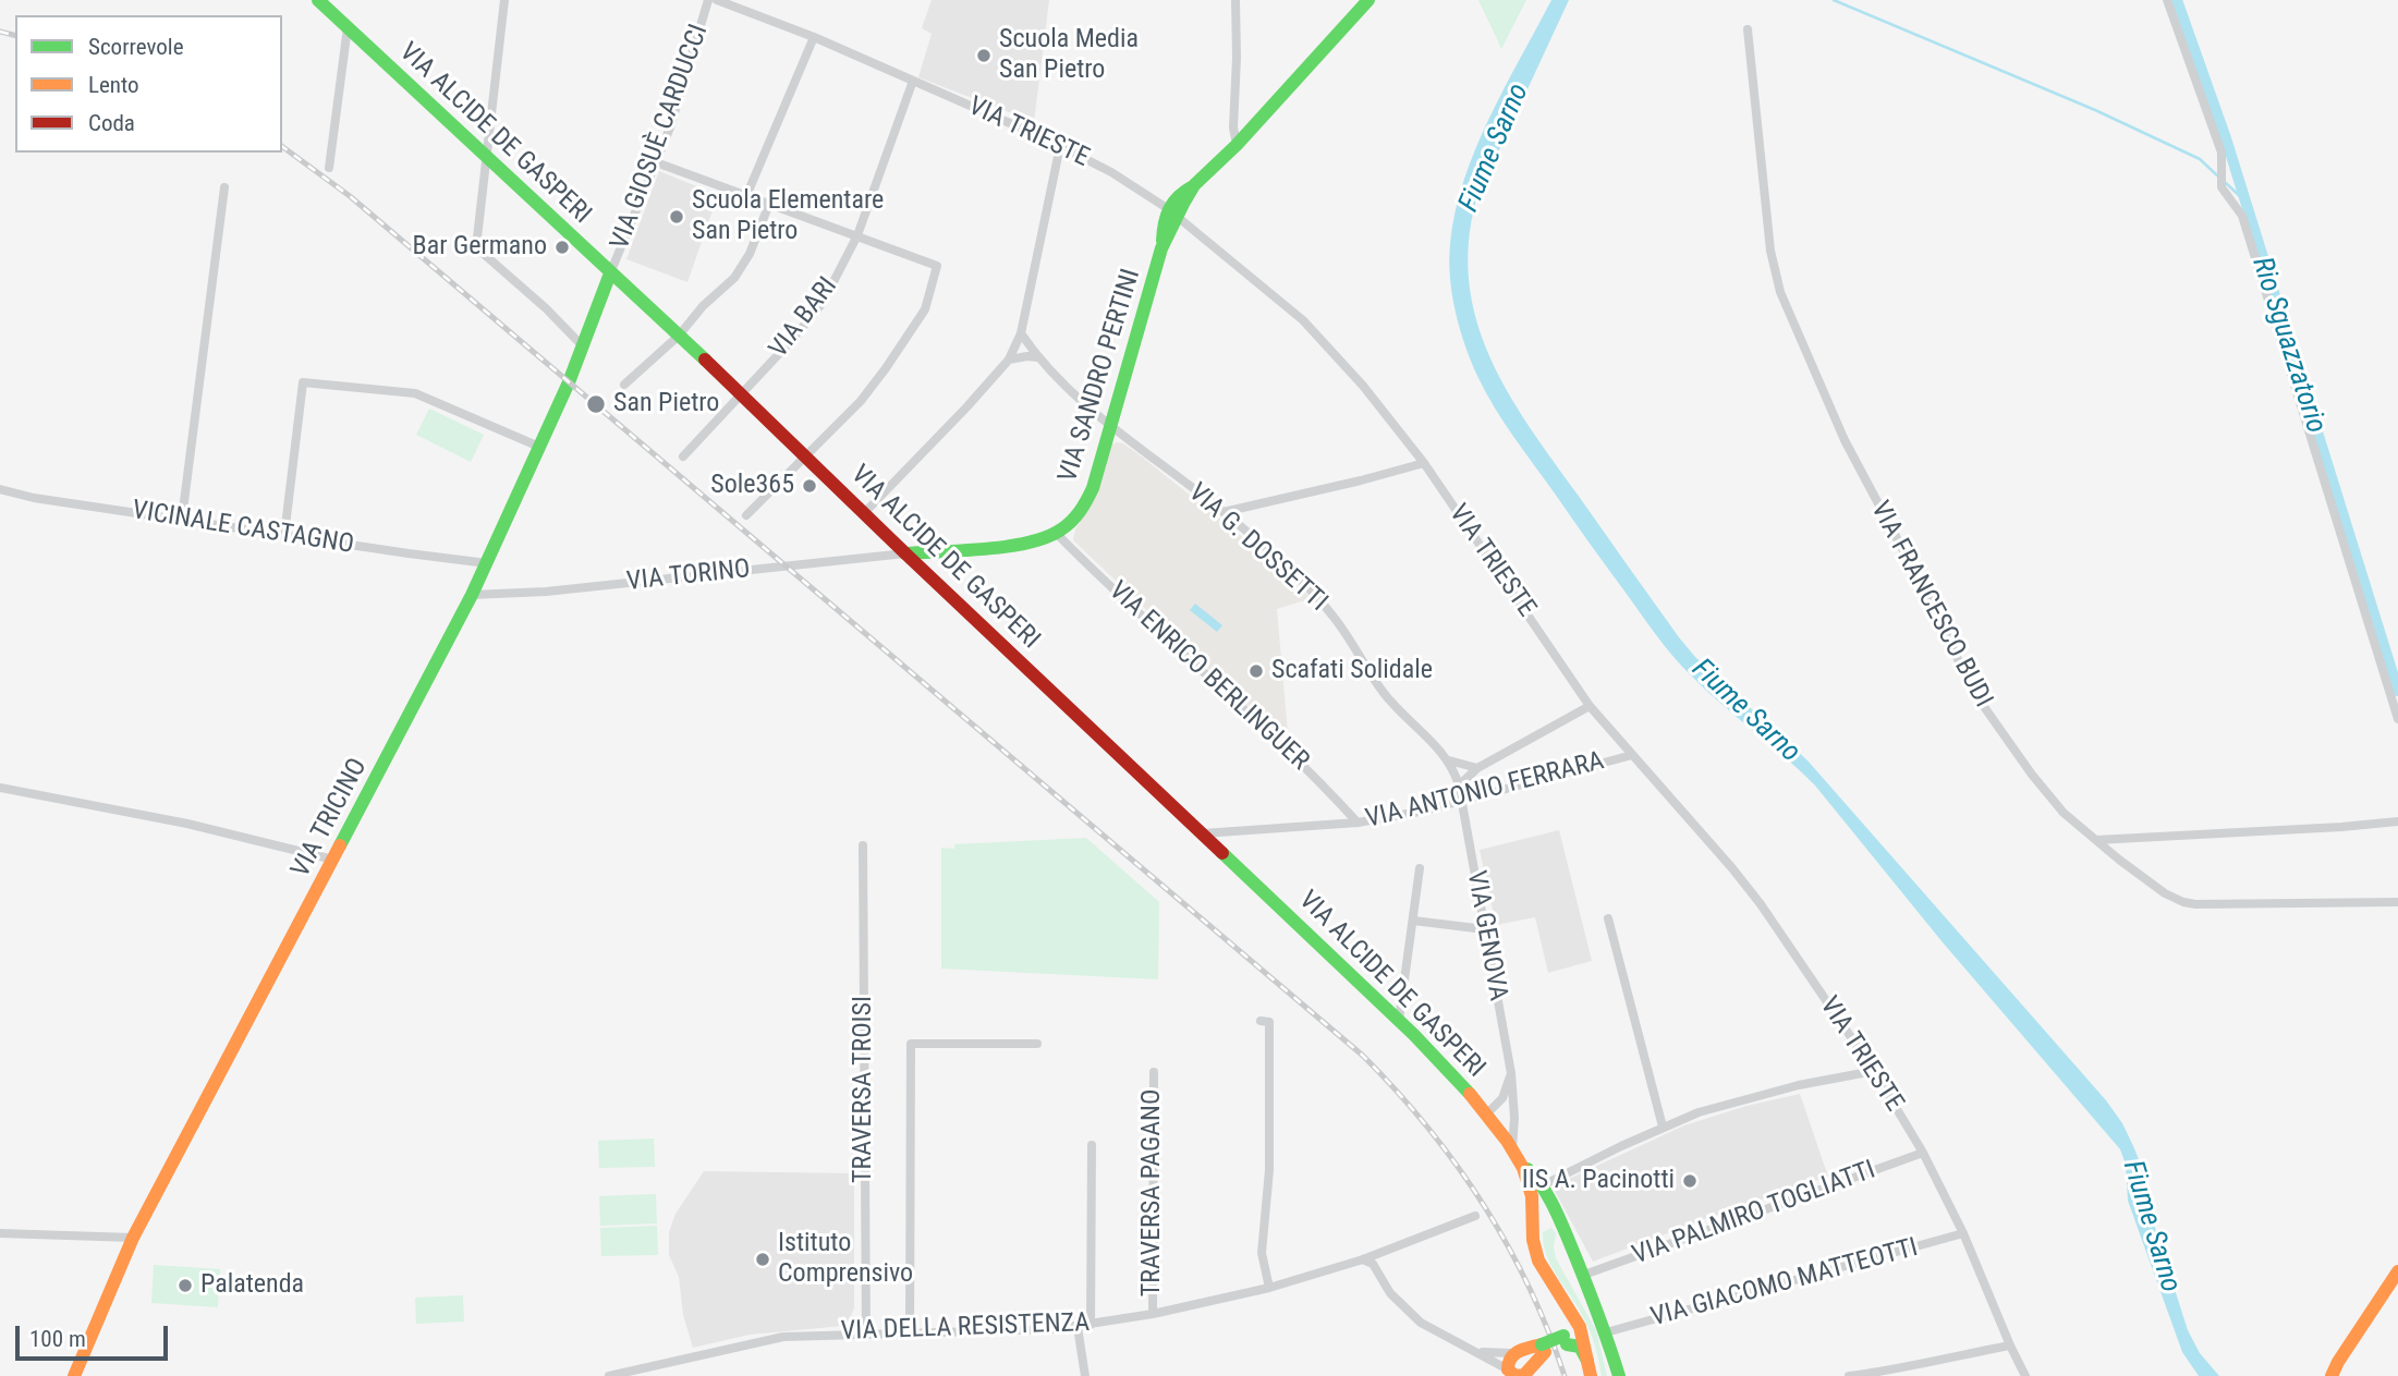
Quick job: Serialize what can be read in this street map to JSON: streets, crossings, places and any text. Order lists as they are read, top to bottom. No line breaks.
{"streets":{"main road":["VIA ALCIDE DE GASPERI","VIA SANDRO PERTINI","VIA TRICINO"],"street":["VIA TRIESTE","VIA GIOSUÈ CARDUCCI","VIA BARI","VICINALE CASTAGNO","VIA G. DOSSETTI","VIA TORINO","VIA FRANCESCO BUDI","VIA ENRICO BERLINGUER","VIA ANTONIO FERRARA","VIA GENOVA","TRAVERSA TROISI","TRAVERSA PAGANO","VIA PALMIRO TOGLIATTI","VIA GIACOMO MATTEOTTI","VIA DELLA RESISTENZA"]},"crossings":[["VIA TRIESTE","VIA BARI"],["VIA TRIESTE","VIA SANDRO PERTINI"],["VIA TRIESTE","VIA ANTONIO FERRARA"],["VIA TRIESTE","VIA PALMIRO TOGLIATTI"],["VIA TRIESTE","VIA GIACOMO MATTEOTTI"],["VIA ALCIDE DE GASPERI","VIA GIOSUÈ CARDUCCI"],["VIA ALCIDE DE GASPERI","VIA BARI"],["VIA ALCIDE DE GASPERI","VIA TORINO"],["VIA ALCIDE DE GASPERI","VIA ANTONIO FERRARA"],["VIA ALCIDE DE GASPERI","VIA TRICINO"],["VIA ALCIDE DE GASPERI","VIA GENOVA"],["VIA ALCIDE DE GASPERI","VIA PALMIRO TOGLIATTI"],["VIA ALCIDE DE GASPERI","VIA GIACOMO MATTEOTTI"],["VIA GIOSUÈ CARDUCCI","VIA TRICINO"],["VIA SANDRO PERTINI","VIA G. DOSSETTI"],["VIA SANDRO PERTINI","VIA ENRICO BERLINGUER"],["VICINALE CASTAGNO","VIA TRICINO"],["VIA G. DOSSETTI","VIA ANTONIO FERRARA"],["VIA G. DOSSETTI","VIA GENOVA"],["VIA TORINO","VIA TRICINO"],["VIA ENRICO BERLINGUER","VIA ANTONIO FERRARA"],["VIA ANTONIO FERRARA","VIA GENOVA"],["TRAVERSA TROISI","VIA DELLA RESISTENZA"],["TRAVERSA PAGANO","VIA DELLA RESISTENZA"]],"water":["Fiume Sarno","Rio Sguazzatorio"],"places":["Scuola Media San Pietro","Scuola Elementare San Pietro","Bar Germano","San Pietro","Sole365","Scafati Solidale","IIS A. Pacinotti","Istituto Comprensivo","Palatenda"],"legend":["Scorrevole","Lento","Coda"],"scale_bar":"100 m"}
